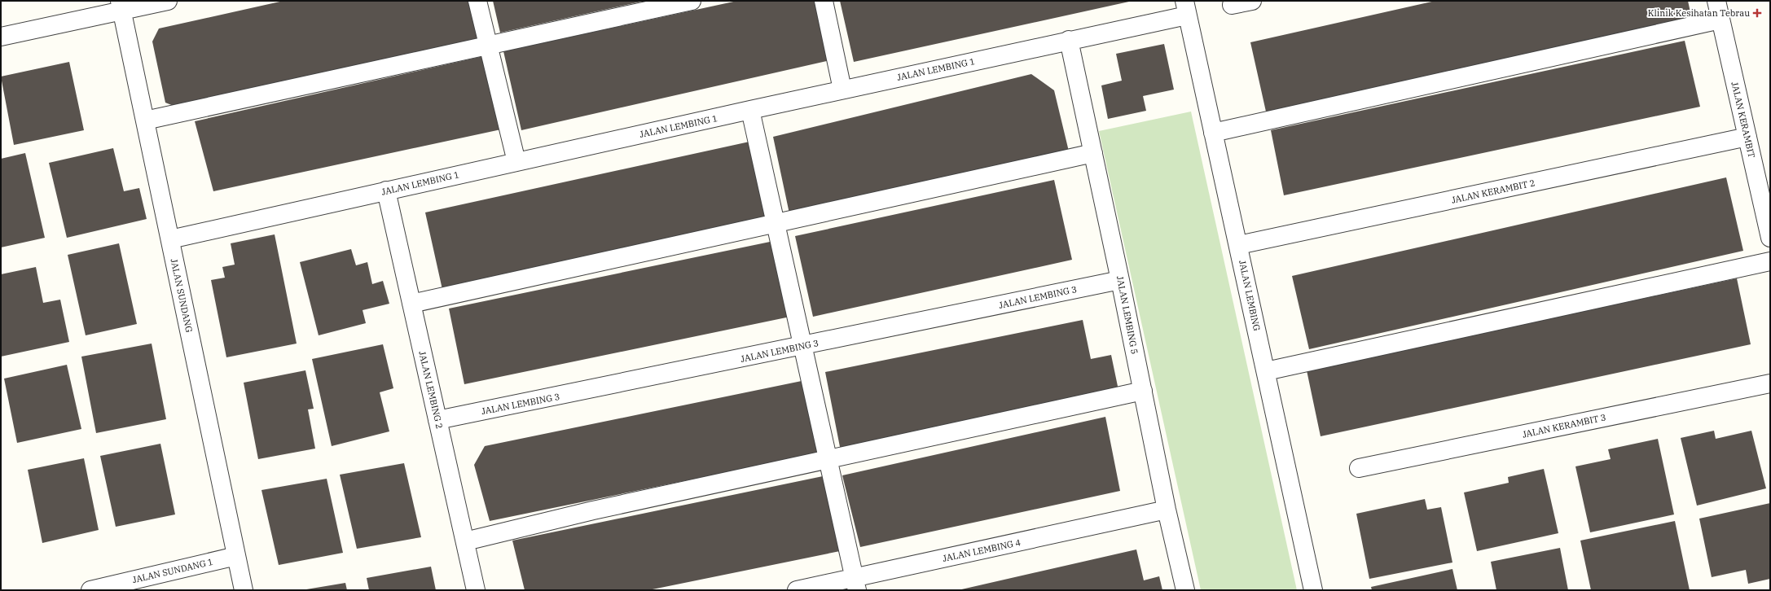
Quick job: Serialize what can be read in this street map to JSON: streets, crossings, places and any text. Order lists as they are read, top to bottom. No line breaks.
{"streets":{"street":["JALAN LEMBING 1","JALAN KERAMBIT","JALAN KERAMBIT 2","JALAN SUNDANG","JALAN LEMBING","JALAN LEMBING 3","JALAN LEMBING 5","JALAN LEMBING 2","JALAN KERAMBIT 3","JALAN LEMBING 4","JALAN SUNDANG 1"]},"crossings":[["JALAN LEMBING 1","JALAN SUNDANG"],["JALAN LEMBING 1","JALAN LEMBING"],["JALAN LEMBING 1","JALAN LEMBING 5"],["JALAN LEMBING 1","JALAN LEMBING 2"],["JALAN KERAMBIT","JALAN KERAMBIT 2"],["JALAN KERAMBIT 2","JALAN LEMBING"],["JALAN SUNDANG","JALAN SUNDANG 1"],["JALAN LEMBING 3","JALAN LEMBING 5"],["JALAN LEMBING 3","JALAN LEMBING 2"],["JALAN LEMBING 5","JALAN LEMBING 4"]],"places":{"health":["Klinik Kesihatan Tebrau"]}}
